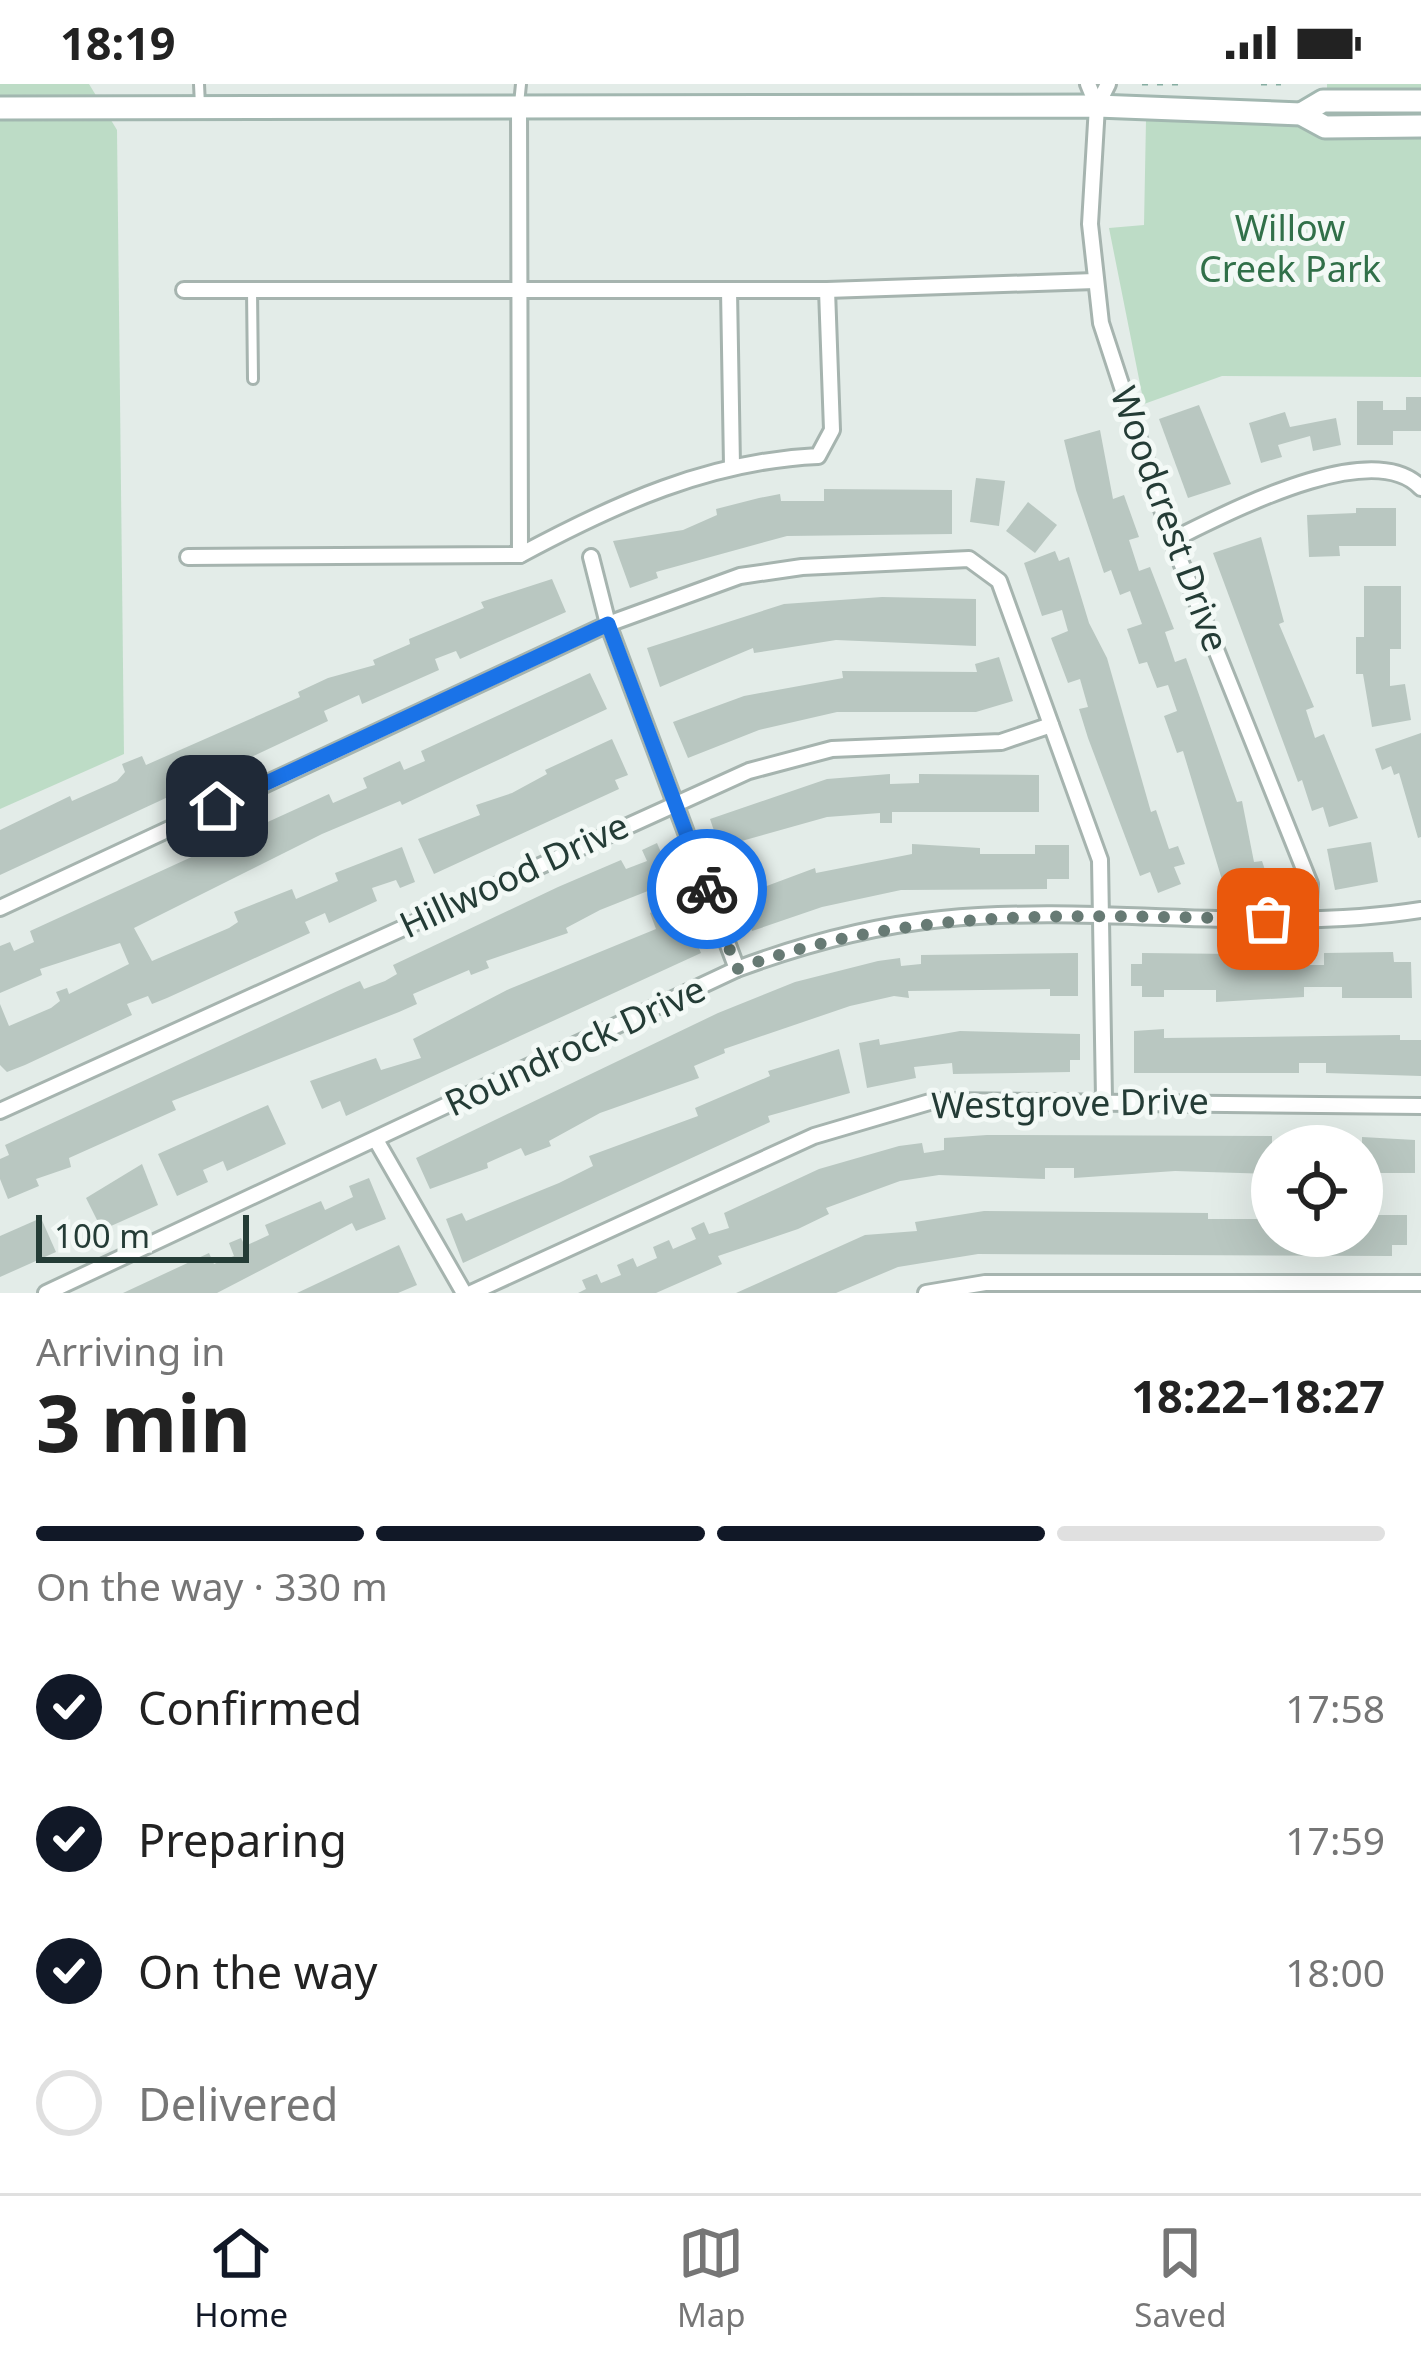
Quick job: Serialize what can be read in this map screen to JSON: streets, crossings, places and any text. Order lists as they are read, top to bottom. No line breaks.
{"streets":{"street":["Woodcrest Drive","Hillwood Drive","Roundrock Drive","Westgrove Drive"]},"crossings":[["Woodcrest Drive","Roundrock Drive"]],"parks":["Willow Creek Park"],"scale_bar":"100 m","page":{"status":"18:19","scale":"100 m","heading":["3 min","Arriving in","18:22–18:27"],"bar":"On the way · 330 m","list":[["Confirmed","17:58"],["Preparing","17:59"],["On the way","18:00"],"Delivered"],"tabs":["Home","Map","Saved"]}}
